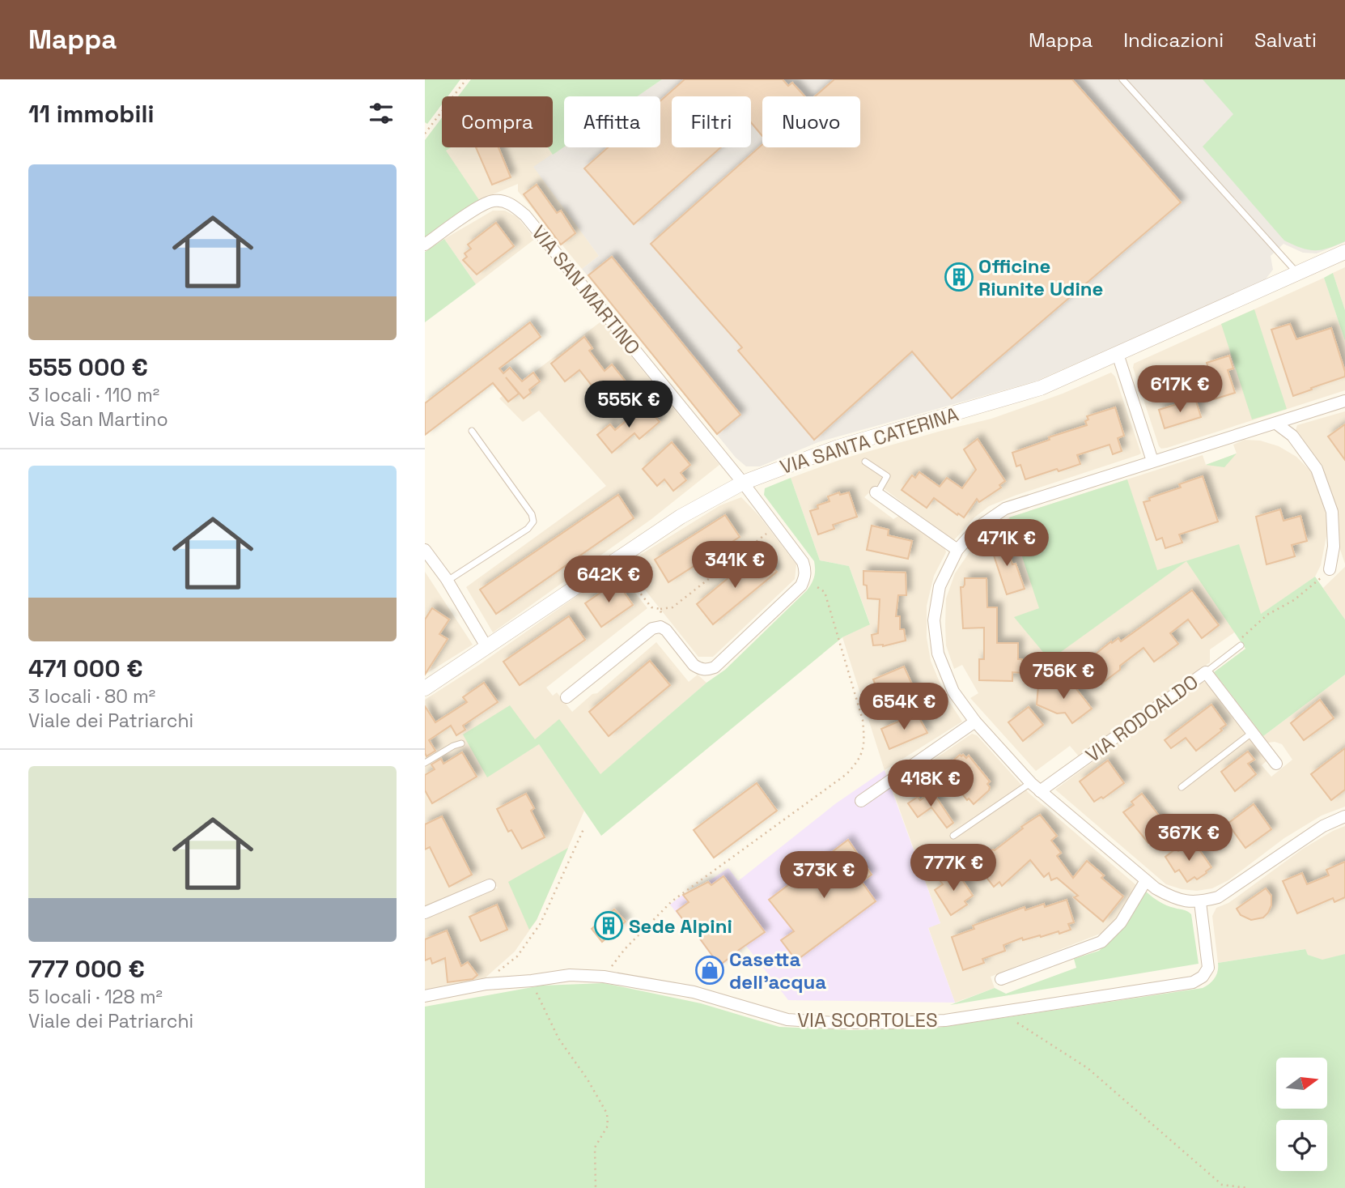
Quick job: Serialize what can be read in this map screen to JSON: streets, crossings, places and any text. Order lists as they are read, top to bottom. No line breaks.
{"streets":{"street":["VIA SAN MARTINO","VIA SANTA CATERINA","VIA RODOALDO","VIA SCORTOLES"]},"crossings":[["VIA SAN MARTINO","VIA SANTA CATERINA"]],"places":{"building":["Officine Riunite Udine","Sede Alpini"],"shop":["Casetta dell'acqua"]},"north":"right","page":{"header":"Mappa","nav":["Mappa","Indicazioni","Salvati"],"heading":"11 immobili","chip":["Compra","Affitta","Filtri","Nuovo"],"list":[{"name":"555 000 €","note":"3 locali · 110 m² · Via San Martino"},{"name":"471 000 €","note":"3 locali · 80 m² · Viale dei Patriarchi"},{"name":"777 000 €","note":"5 locali · 128 m² · Viale dei Patriarchi"}],"price":["617K €","555K €","471K €","341K €","642K €","756K €","654K €","418K €","367K €","777K €","373K €"]}}
